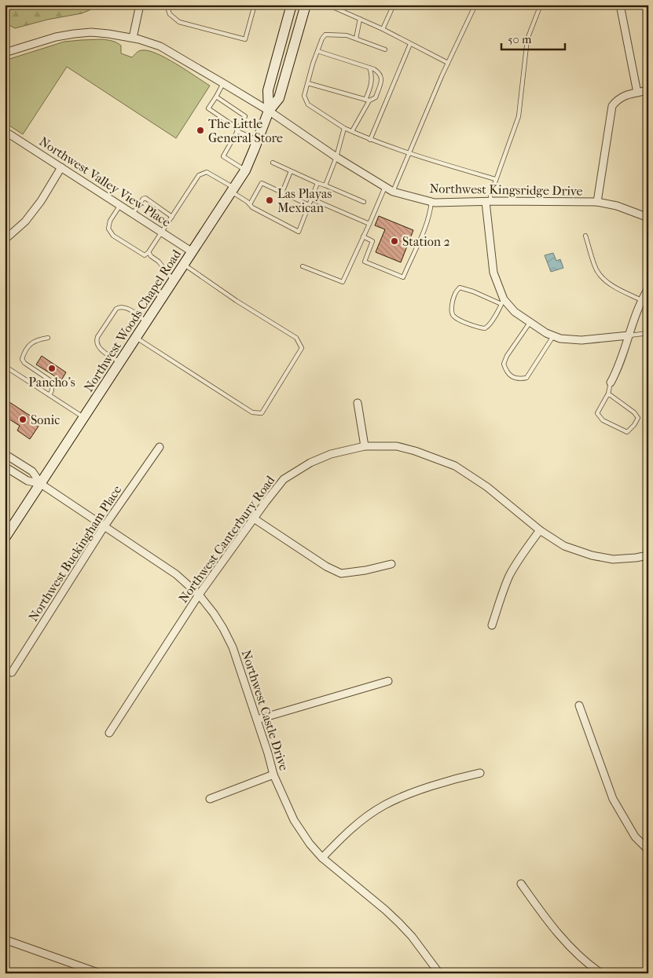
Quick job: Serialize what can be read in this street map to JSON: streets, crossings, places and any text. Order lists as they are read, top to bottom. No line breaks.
{"streets":{"main road":["Northwest Woods Chapel Road"],"street":["Northwest Valley View Place","Northwest Kingsridge Drive","Northwest Canterbury Road","Northwest Buckingham Place","Northwest Castle Drive"]},"crossings":[["Northwest Valley View Place","Northwest Woods Chapel Road"],["Northwest Kingsridge Drive","Northwest Woods Chapel Road"],["Northwest Woods Chapel Road","Northwest Castle Drive"],["Northwest Canterbury Road","Northwest Castle Drive"],["Northwest Buckingham Place","Northwest Castle Drive"]],"places":["The Little General Store","Las Playas Mexican","Station 2","Pancho's","Sonic"],"scale_bar":"50 m"}
